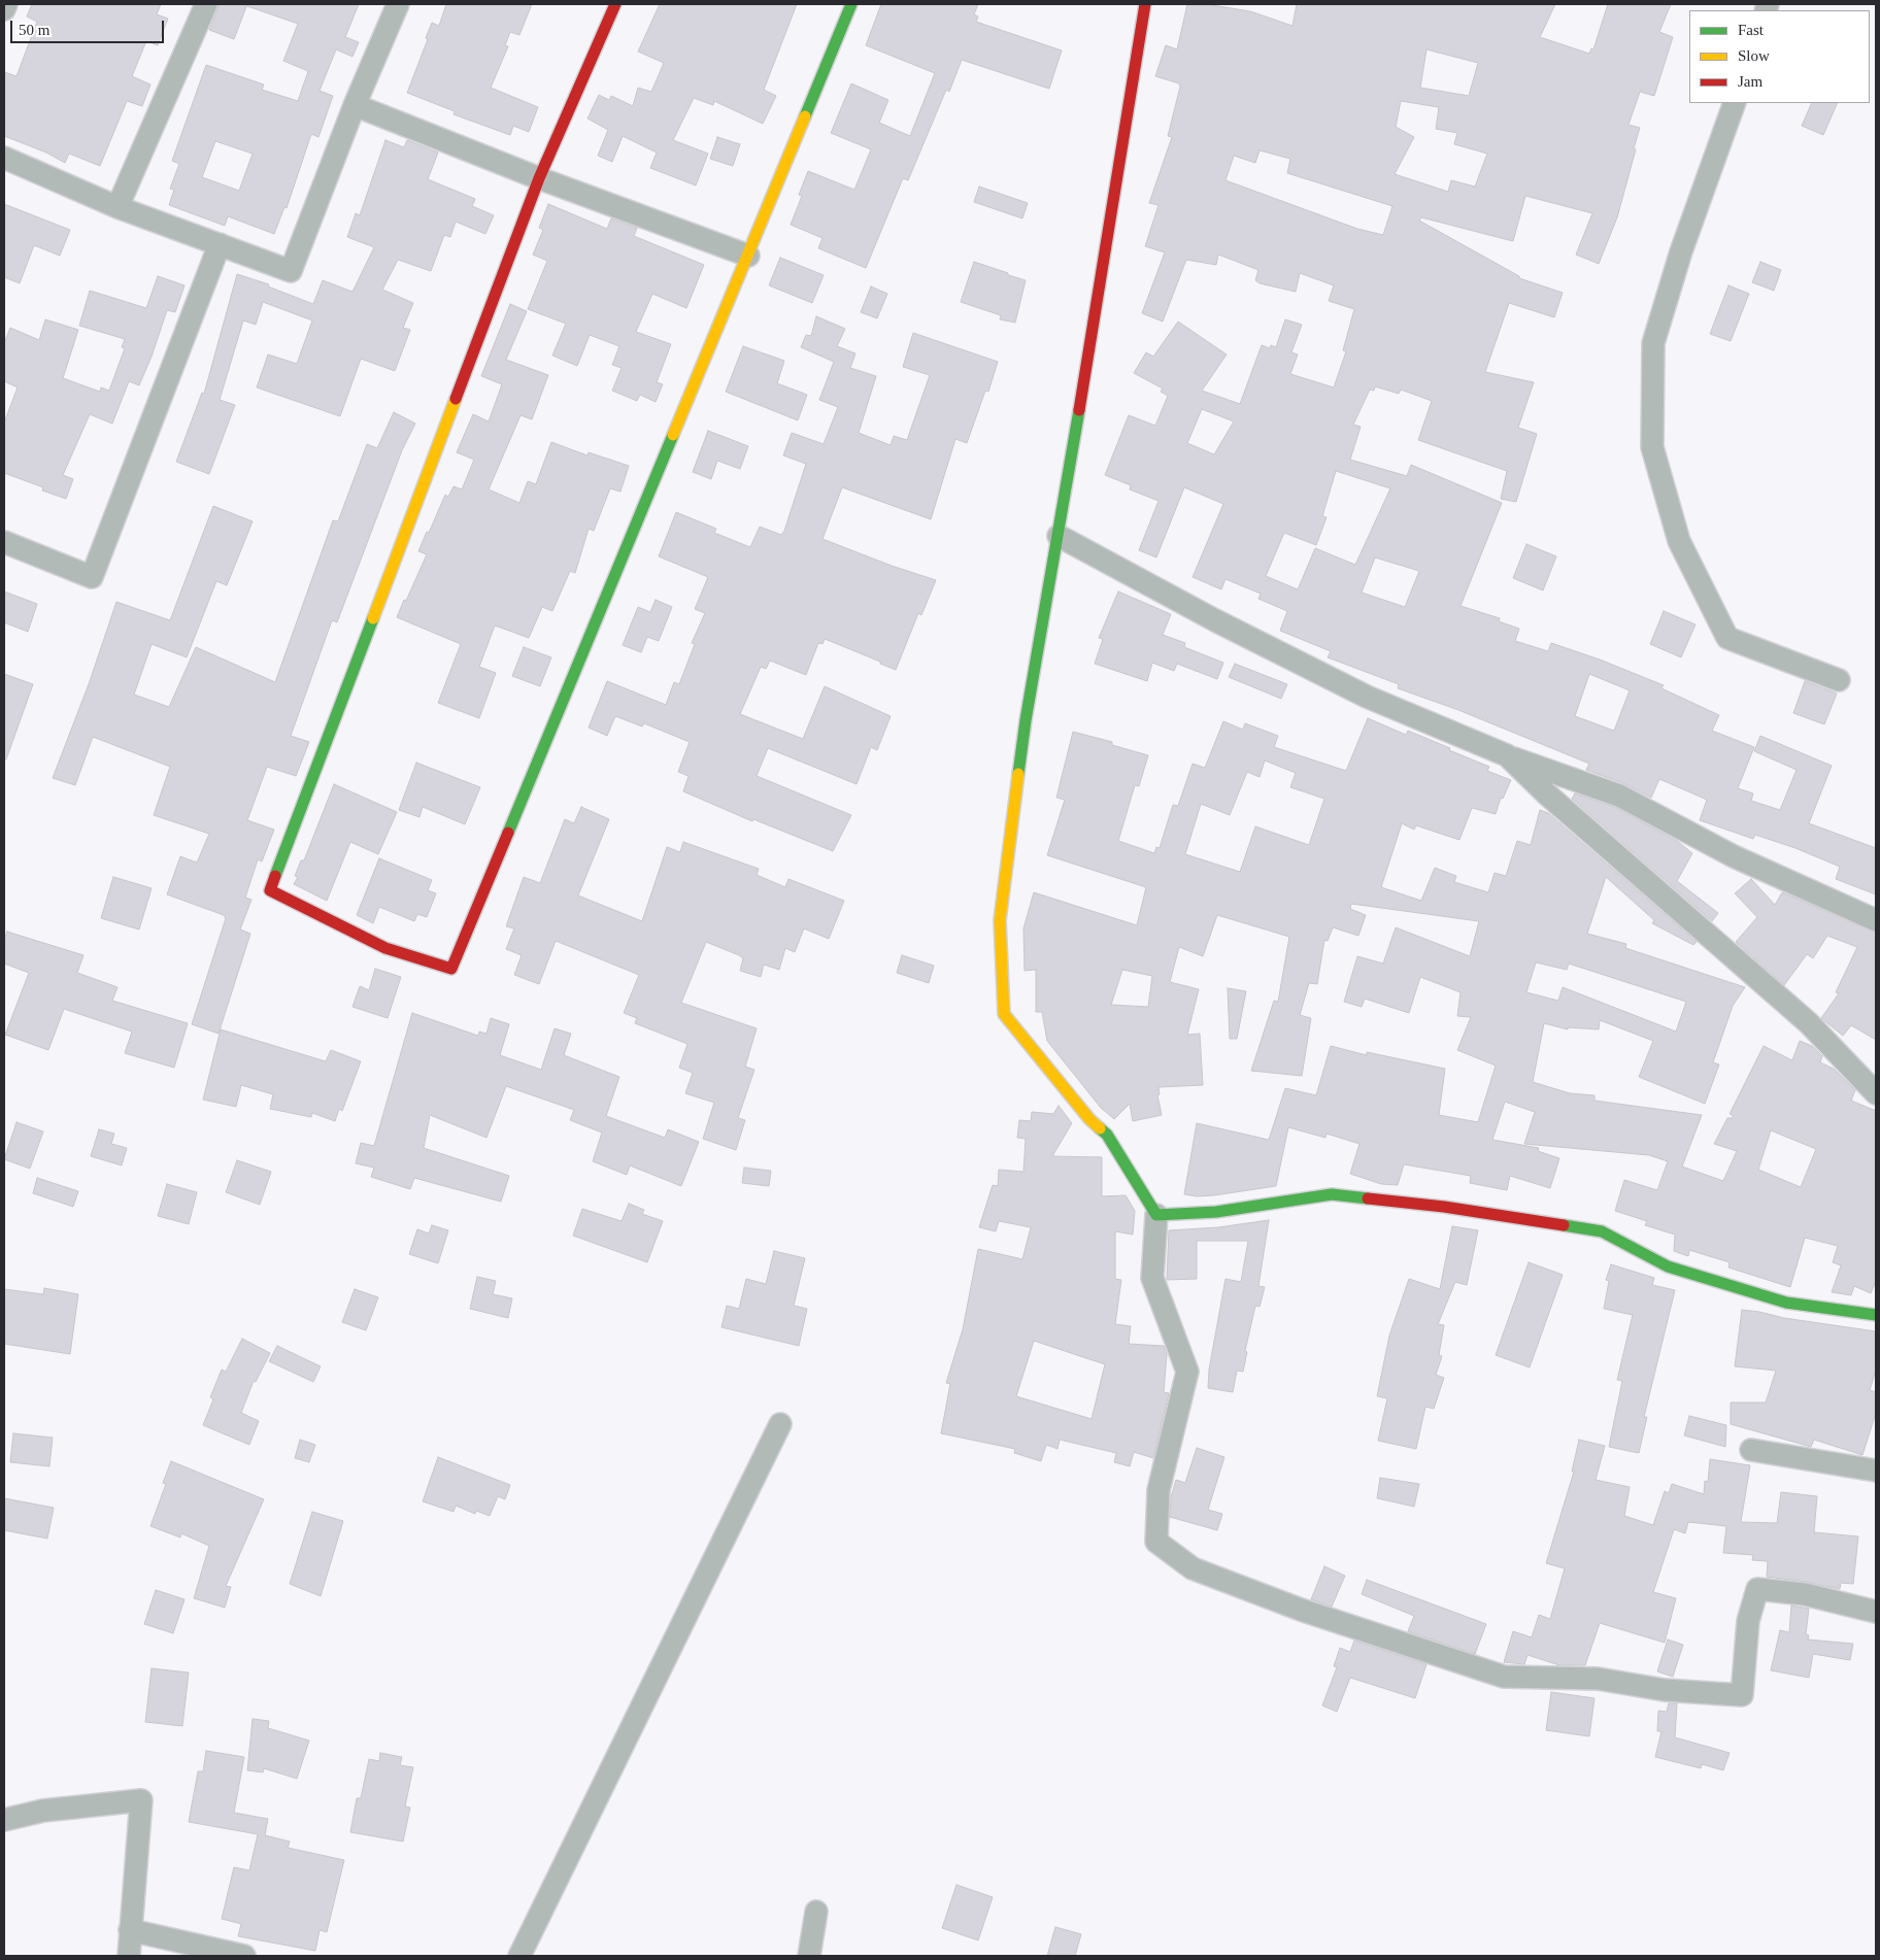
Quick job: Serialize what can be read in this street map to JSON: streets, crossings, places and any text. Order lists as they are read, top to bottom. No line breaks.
{"legend":["Fast","Slow","Jam"],"scale_bar":"50 m"}
